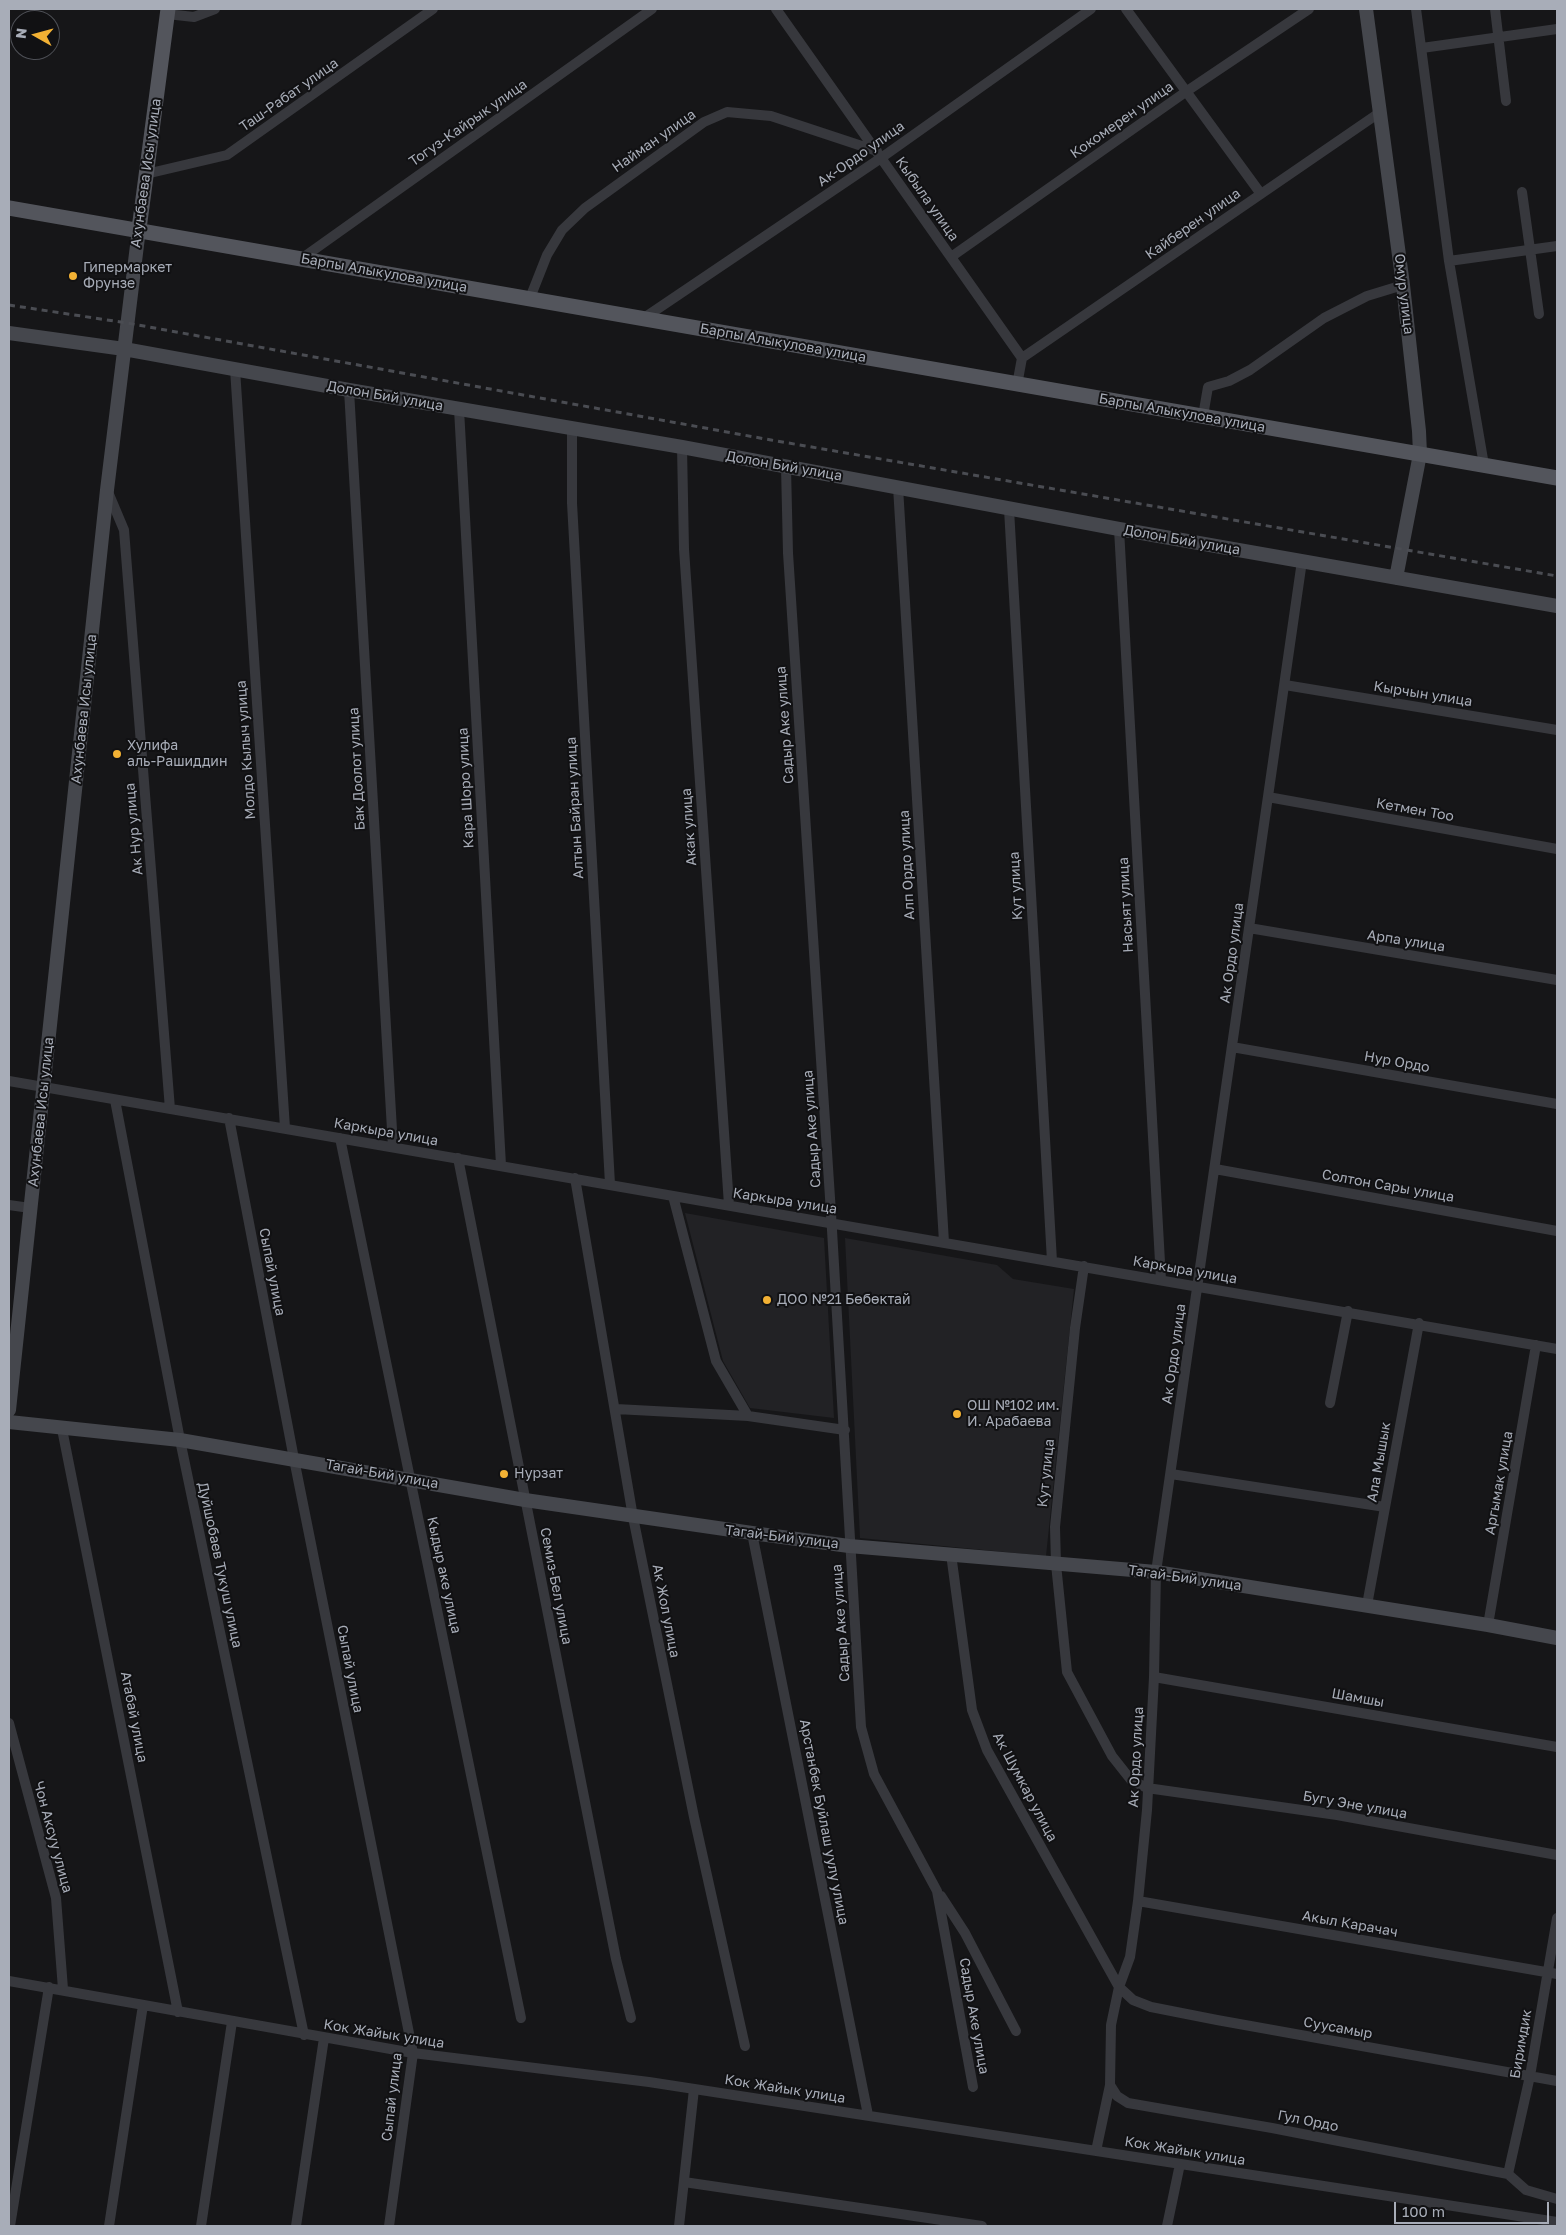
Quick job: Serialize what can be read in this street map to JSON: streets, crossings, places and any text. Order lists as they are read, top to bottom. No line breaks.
{"streets":{"main road":["Ахунбаева Исы улица","Барпы Алыкулова улица"],"street":["Таш-Рабат улица","Кокомерен улица","Тогуз-Кайрык улица","Найман улица","Ак-Ордо улица","Кыбыла улица","Кайберен улица","Омур улица","Долон Бий улица","Кырчын улица","Садыр Аке улица","Молдо Кылыч улица","Бак Доолот улица","Кара Шоро улица","Алтын Байран улица","Кетмен Тоо","Акак улица","Ак Нур улица","Алп Ордо улица","Кут улица","Насыят улица","Арпа улица","Ак Ордо улица","Нур Ордо","Каркыра улица","Солтон Сары улица","Сыпай улица","Ала Мышык","Тагай-Бий улица","Аргымак улица","Дуйшобаев Тукуш улица","Кыдыр аке улица","Семиз-Бел улица","Ак Жол улица","Шамшы","Атабай улица","Ак Шумкар улица","Бугу Эне улица","Арстанбек Буйлаш уулу улица","Чон Аксуу улица","Акыл Карачач","Суусамыр","Кок Жайык улица","Биримдик","Гул Ордо"]},"crossings":[["Таш-Рабат улица","Ахунбаева Исы улица"],["Кокомерен улица","Кыбыла улица"],["Тогуз-Кайрык улица","Барпы Алыкулова улица"],["Найман улица","Ак-Ордо улица"],["Найман улица","Кыбыла улица"],["Найман улица","Барпы Алыкулова улица"],["Ак-Ордо улица","Кыбыла улица"],["Ак-Ордо улица","Барпы Алыкулова улица"],["Ахунбаева Исы улица","Барпы Алыкулова улица"],["Ахунбаева Исы улица","Долон Бий улица"],["Ахунбаева Исы улица","Ак Нур улица"],["Ахунбаева Исы улица","Каркыра улица"],["Кыбыла улица","Кайберен улица"],["Кайберен улица","Омур улица"],["Барпы Алыкулова улица","Омур улица"],["Омур улица","Долон Бий улица"],["Долон Бий улица","Садыр Аке улица"],["Долон Бий улица","Молдо Кылыч улица"],["Долон Бий улица","Бак Доолот улица"],["Долон Бий улица","Кара Шоро улица"],["Долон Бий улица","Алтын Байран улица"],["Долон Бий улица","Акак улица"],["Долон Бий улица","Алп Ордо улица"],["Долон Бий улица","Кут улица"],["Долон Бий улица","Насыят улица"],["Долон Бий улица","Ак Ордо улица"],["Кырчын улица","Ак Ордо улица"],["Садыр Аке улица","Каркыра улица"],["Садыр Аке улица","Тагай-Бий улица"],["Молдо Кылыч улица","Каркыра улица"],["Бак Доолот улица","Каркыра улица"],["Кара Шоро улица","Каркыра улица"],["Алтын Байран улица","Каркыра улица"],["Кетмен Тоо","Ак Ордо улица"],["Акак улица","Каркыра улица"],["Ак Нур улица","Каркыра улица"],["Алп Ордо улица","Каркыра улица"],["Кут улица","Ак Ордо улица"],["Кут улица","Каркыра улица"],["Кут улица","Тагай-Бий улица"],["Кут улица","Бугу Эне улица"],["Насыят улица","Каркыра улица"],["Арпа улица","Ак Ордо улица"],["Ак Ордо улица","Нур Ордо"],["Ак Ордо улица","Каркыра улица"],["Ак Ордо улица","Солтон Сары улица"],["Ак Ордо улица","Тагай-Бий улица"],["Ак Ордо улица","Шамшы"],["Ак Ордо улица","Ак Шумкар улица"],["Ак Ордо улица","Бугу Эне улица"],["Ак Ордо улица","Акыл Карачач"],["Ак Ордо улица","Суусамыр"],["Ак Ордо улица","Кок Жайык улица"],["Ак Ордо улица","Гул Ордо"],["Каркыра улица","Сыпай улица"],["Каркыра улица","Ала Мышык"],["Каркыра улица","Аргымак улица"],["Каркыра улица","Дуйшобаев Тукуш улица"],["Каркыра улица","Кыдыр аке улица"],["Каркыра улица","Семиз-Бел улица"],["Каркыра улица","Ак Жол улица"],["Сыпай улица","Тагай-Бий улица"],["Сыпай улица","Кок Жайык улица"],["Ала Мышык","Тагай-Бий улица"],["Тагай-Бий улица","Аргымак улица"],["Тагай-Бий улица","Дуйшобаев Тукуш улица"],["Тагай-Бий улица","Кыдыр аке улица"],["Тагай-Бий улица","Семиз-Бел улица"],["Тагай-Бий улица","Ак Жол улица"],["Тагай-Бий улица","Атабай улица"],["Тагай-Бий улица","Ак Шумкар улица"],["Тагай-Бий улица","Арстанбек Буйлаш уулу улица"],["Дуйшобаев Тукуш улица","Кок Жайык улица"],["Атабай улица","Кок Жайык улица"],["Ак Шумкар улица","Суусамыр"],["Арстанбек Буйлаш уулу улица","Кок Жайык улица"],["Чон Аксуу улица","Кок Жайык улица"],["Акыл Карачач","Биримдик"],["Суусамыр","Биримдик"],["Биримдик","Гул Ордо"]],"places":["Гипермаркет Фрунзе","Хулифа аль-Рашиддин","ДОО №21 Бөбөктай","ОШ №102 им. И. Арабаева","Нурзат"],"scale_bar":"100 m","north":"left"}
